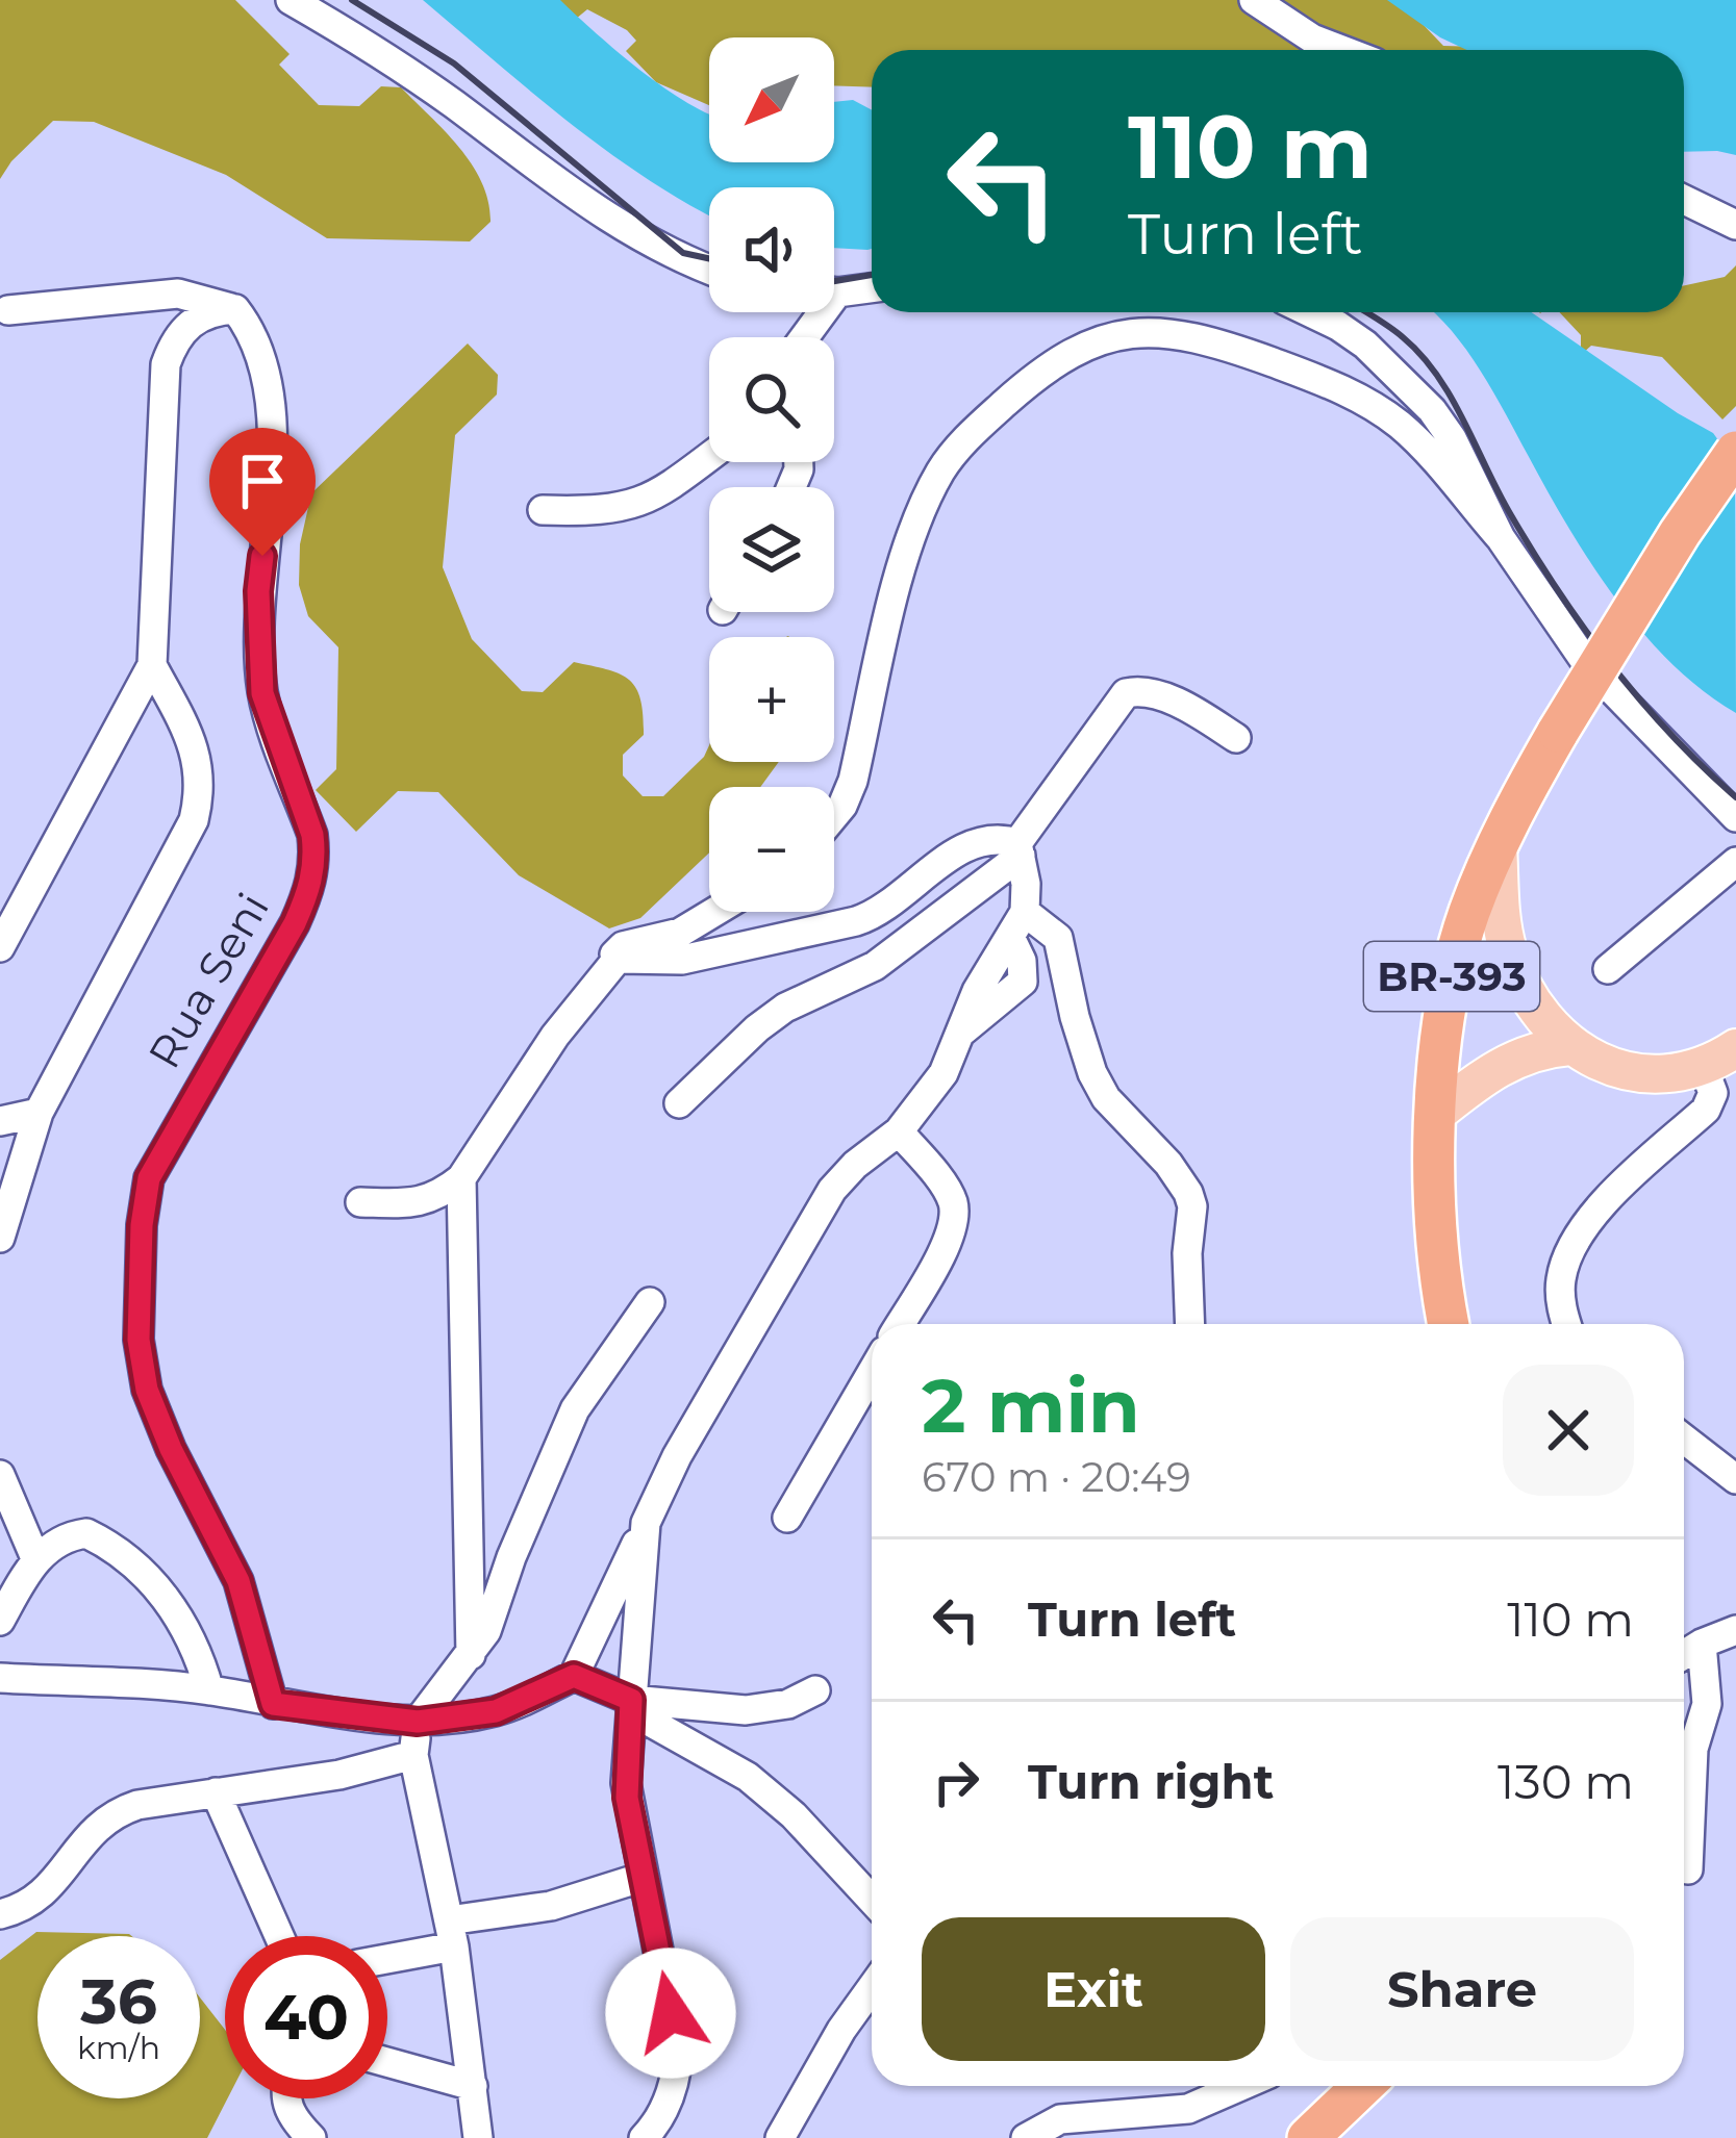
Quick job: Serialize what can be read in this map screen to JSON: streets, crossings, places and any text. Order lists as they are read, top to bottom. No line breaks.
{"streets":{"highway":["BR-393"],"street":["Rua Seni"]},"north":"bottom left","page":{"map_buttons":["+","−"],"turn":["110 m","Turn left"],"heading":["2 min","670 m · 20:49"],"list":[{"name":"Turn left","value":"110 m"},{"name":"Turn right","value":"130 m"}],"buttons":["Exit","Share"],"speed":"36 km/h","limit":"40"}}
